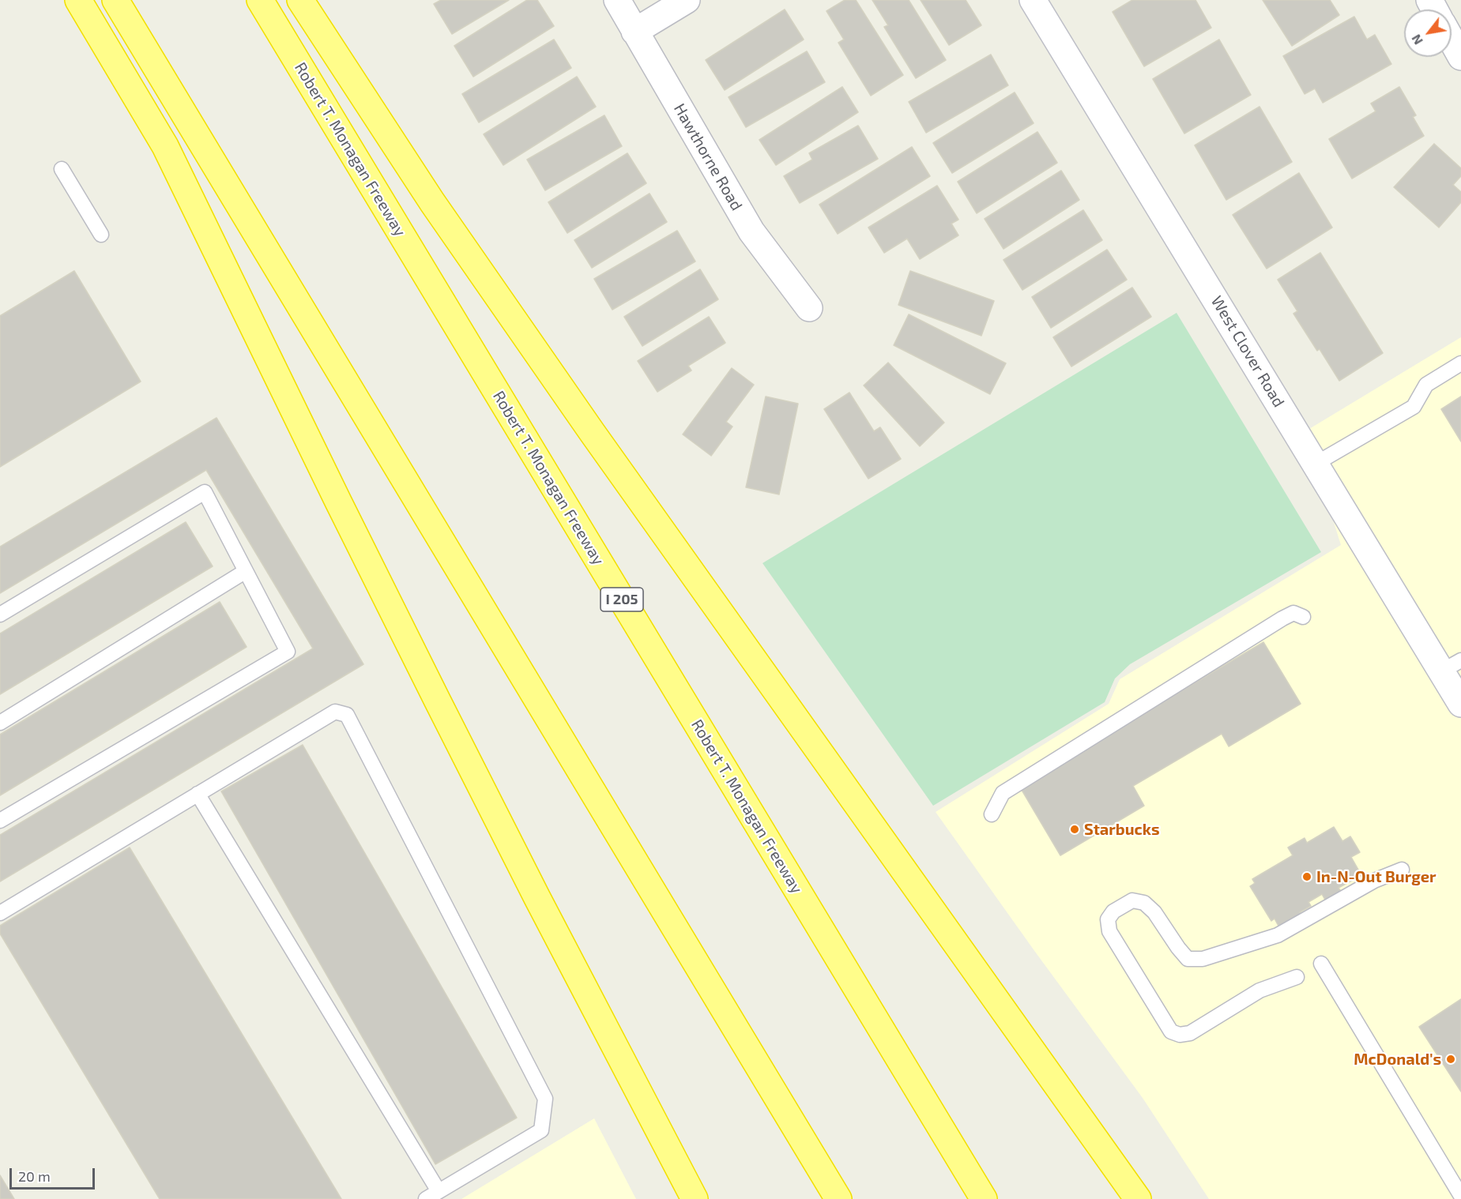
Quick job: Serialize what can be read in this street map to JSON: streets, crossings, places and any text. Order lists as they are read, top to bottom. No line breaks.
{"streets":{"highway":["Robert T. Monagan Freeway","I 205"],"street":["Hawthorne Road","West Clover Road"]},"places":["Starbucks","In-N-Out Burger","McDonald's"],"scale_bar":"20 m","north":"bottom left"}
